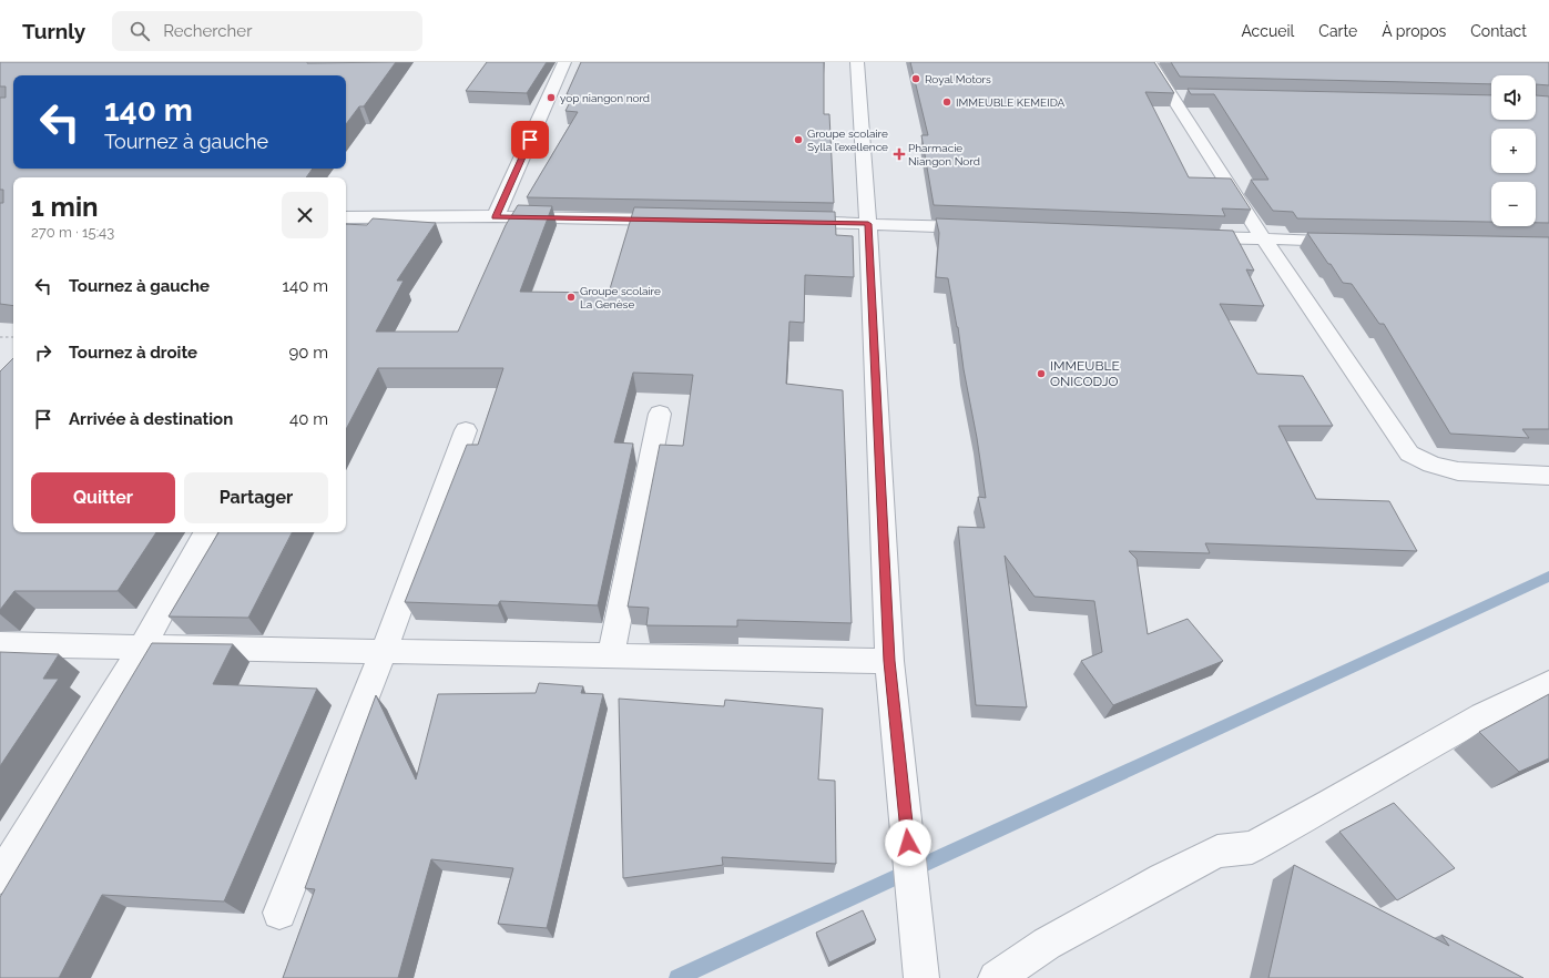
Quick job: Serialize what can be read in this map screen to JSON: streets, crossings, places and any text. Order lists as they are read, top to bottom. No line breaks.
{"places":{"other":["Royal Motors","yop niangon nord","IMMEUBLE KEMEIDA","Groupe scolaire Sylla l’exellence","Groupe scolaire La Genèse","IMMEUBLE ONICODJO"],"health":["Pharmacie Niangon Nord"]},"page":{"header":"Turnly","search":"Rechercher","nav":["Accueil","Carte","À propos","Contact"],"map_buttons":["+","−"],"turn":["140 m","Tournez à gauche"],"heading":["1 min","270 m · 15:43"],"list":[{"name":"Tournez à gauche","value":"140 m"},{"name":"Tournez à droite","value":"90 m"},{"name":"Arrivée à destination","value":"40 m"}],"buttons":["Quitter","Partager"]}}
